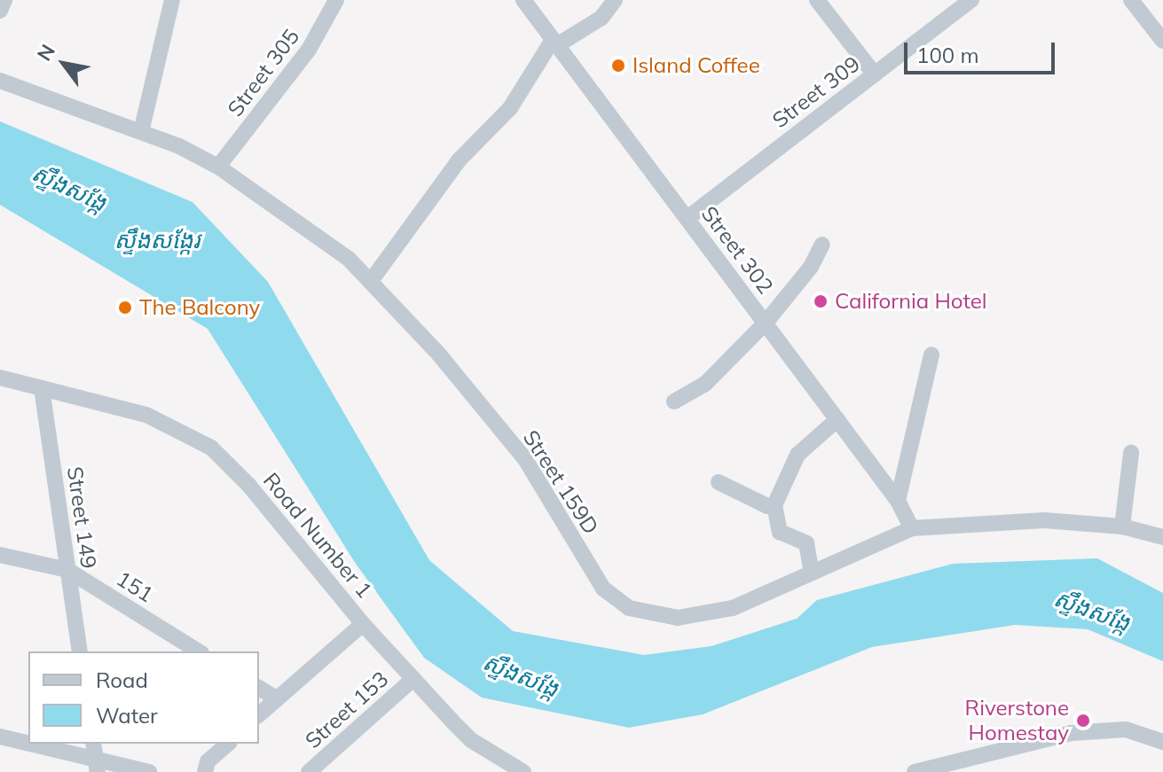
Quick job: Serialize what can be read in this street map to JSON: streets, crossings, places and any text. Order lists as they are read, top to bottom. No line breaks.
{"streets":{"street":["Street 305","Street 309","Street 302","Street 159D","Street 149","Road Number 1","151","Street 153"]},"crossings":[["Street 305","Street 159D"],["Street 309","Street 302"],["Street 302","Street 159D"],["Street 149","Road Number 1"],["Street 149","151"],["Road Number 1","Street 153"]],"water":["ស្ទឹងសង្កែ","ស្ទឹងសង្កែរ"],"places":["Island Coffee","California Hotel","The Balcony","Riverstone Homestay"],"legend":["Road","Water"],"scale_bar":"100 m","north":"top left"}
